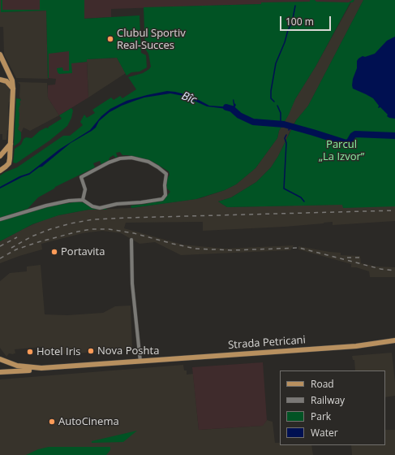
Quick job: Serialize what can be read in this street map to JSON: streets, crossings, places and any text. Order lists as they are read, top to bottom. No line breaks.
{"streets":{"main road":["Strada Petricani"]},"water":["Bîc"],"parks":["Parcul „La Izvor”"],"places":["Clubul Sportiv Real-Succes","Portavita","Nova Poshta","Hotel Iris","AutoCinema"],"legend":["Road","Railway","Park","Water"],"scale_bar":"100 m"}
